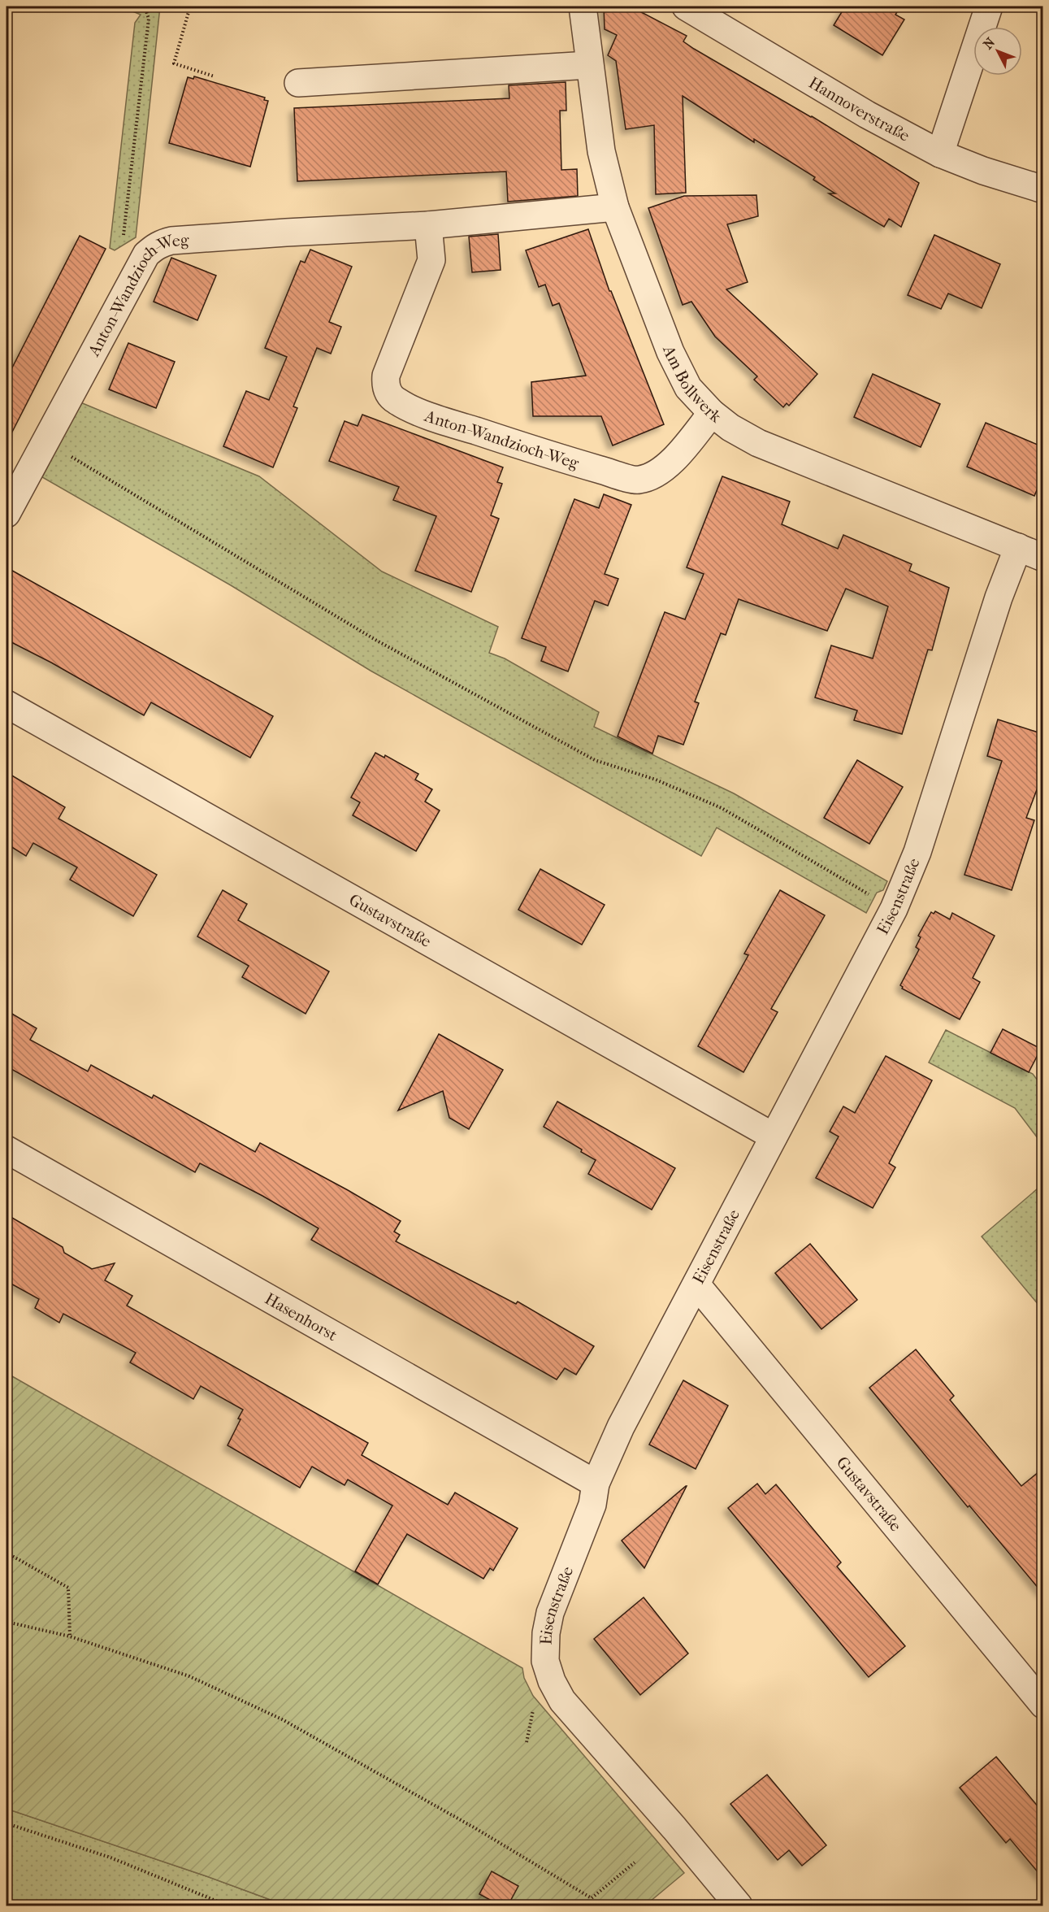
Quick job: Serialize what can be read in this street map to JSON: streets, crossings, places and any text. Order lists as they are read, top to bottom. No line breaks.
{"streets":{"street":["Hannoverstraße","Anton-Wandzioch-Weg","Am Bollwerk","Eisenstraße","Gustavstraße","Hasenhorst"]},"crossings":[["Anton-Wandzioch-Weg","Am Bollwerk"],["Am Bollwerk","Eisenstraße"],["Eisenstraße","Gustavstraße"],["Eisenstraße","Hasenhorst"]],"north":"top left"}
